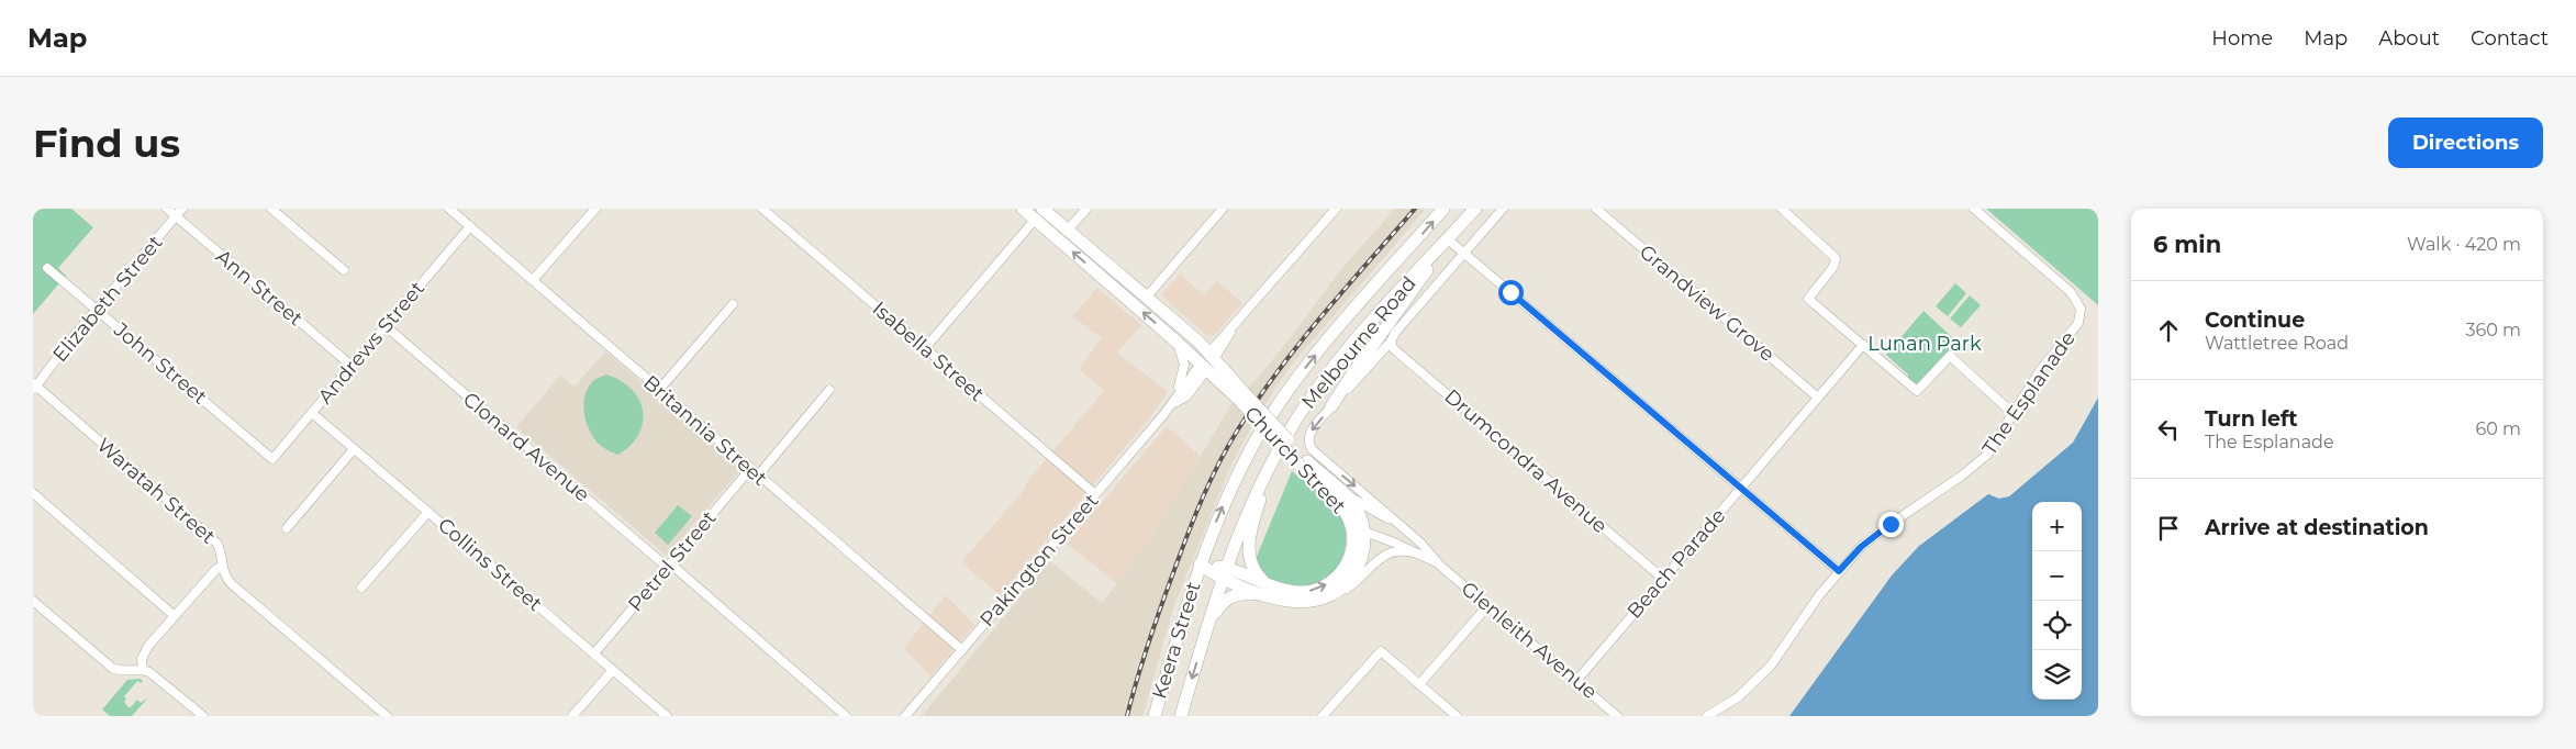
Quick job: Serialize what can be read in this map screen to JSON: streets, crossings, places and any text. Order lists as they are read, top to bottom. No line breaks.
{"streets":{"highway":["Melbourne Road","Church Street","Pakington Street","Keera Street","Glenleith Avenue"],"street":["Ann Street","Elizabeth Street","Grandview Grove","Andrews Street","Isabella Street","John Street","The Esplanade","Britannia Street","Clonard Avenue","Drumcondra Avenue","Waratah Street","Petrel Street","Beach Parade","Collins Street"]},"crossings":[["Ann Street","Elizabeth Street"],["Ann Street","Andrews Street"],["Elizabeth Street","John Street"],["Elizabeth Street","Waratah Street"],["Grandview Grove","Beach Parade"],["Andrews Street","John Street"],["Andrews Street","Britannia Street"],["Andrews Street","Clonard Avenue"],["Andrews Street","Collins Street"],["Melbourne Road","Church Street"],["Melbourne Road","Keera Street"],["Isabella Street","Pakington Street"],["Britannia Street","Pakington Street"],["Britannia Street","Petrel Street"],["Clonard Avenue","Petrel Street"],["Church Street","Pakington Street"],["Church Street","Keera Street"],["Church Street","Glenleith Avenue"],["Drumcondra Avenue","Beach Parade"],["Petrel Street","Collins Street"],["Beach Parade","Glenleith Avenue"]],"parks":["Lunan Park"],"page":{"header":"Map","nav":["Home","Map","About","Contact"],"buttons":"Directions","title":"Find us","heading":["6 min","Walk · 420 m"],"list":[["Continue","Wattletree Road","360 m"],["Turn left","The Esplanade","60 m"],"Arrive at destination"],"map_buttons":["+","−"]}}
